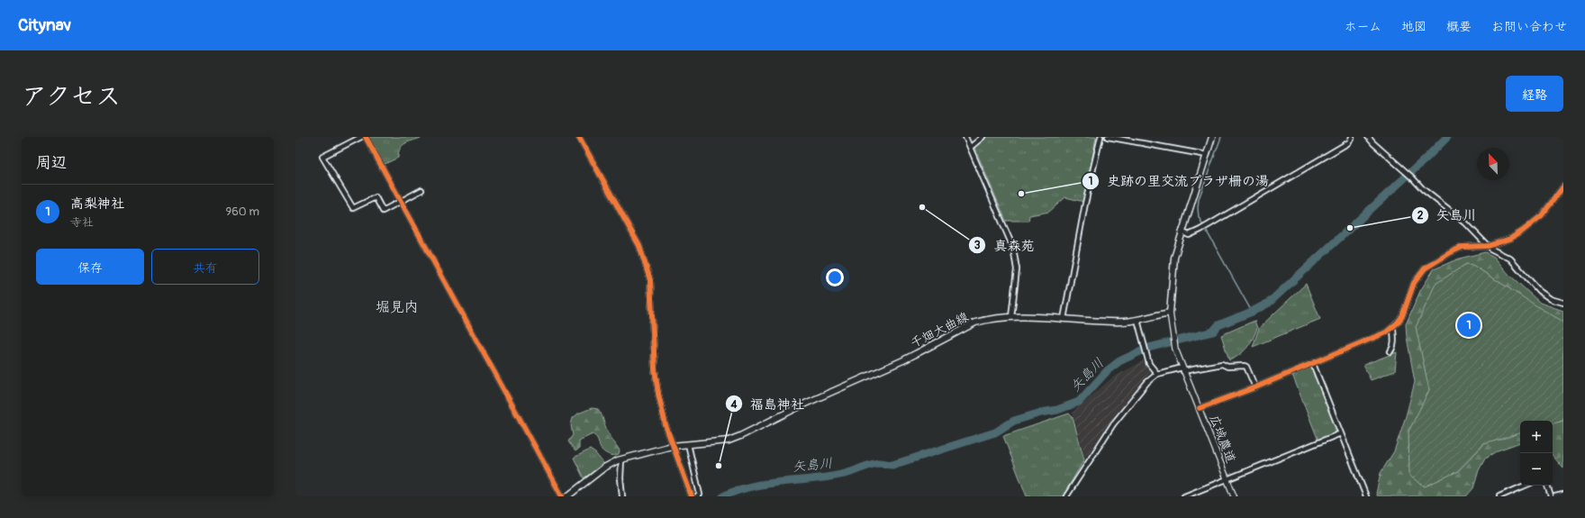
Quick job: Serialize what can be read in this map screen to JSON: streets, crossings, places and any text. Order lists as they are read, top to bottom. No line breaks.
{"streets":{"main road":["千畑大曲線"],"street":["広域農道"]},"crossings":[["千畑大曲線","広域農道"]],"districts":["堀見内"],"water":["矢島川"],"places":["史跡の里交流プラザ柵の湯","真森苑","矢島川","福島神社"],"north":"top left","page":{"header":"Citynav","nav":["ホーム","地図","概要","お問い合わせ"],"title":"アクセス","buttons":["経路",["保存","共有"]],"heading":"周辺","list":[{"mark":"1","name":"高梨神社","note":"寺社","value":"960 m"}],"pins":"1","map_buttons":["+","−"]}}
